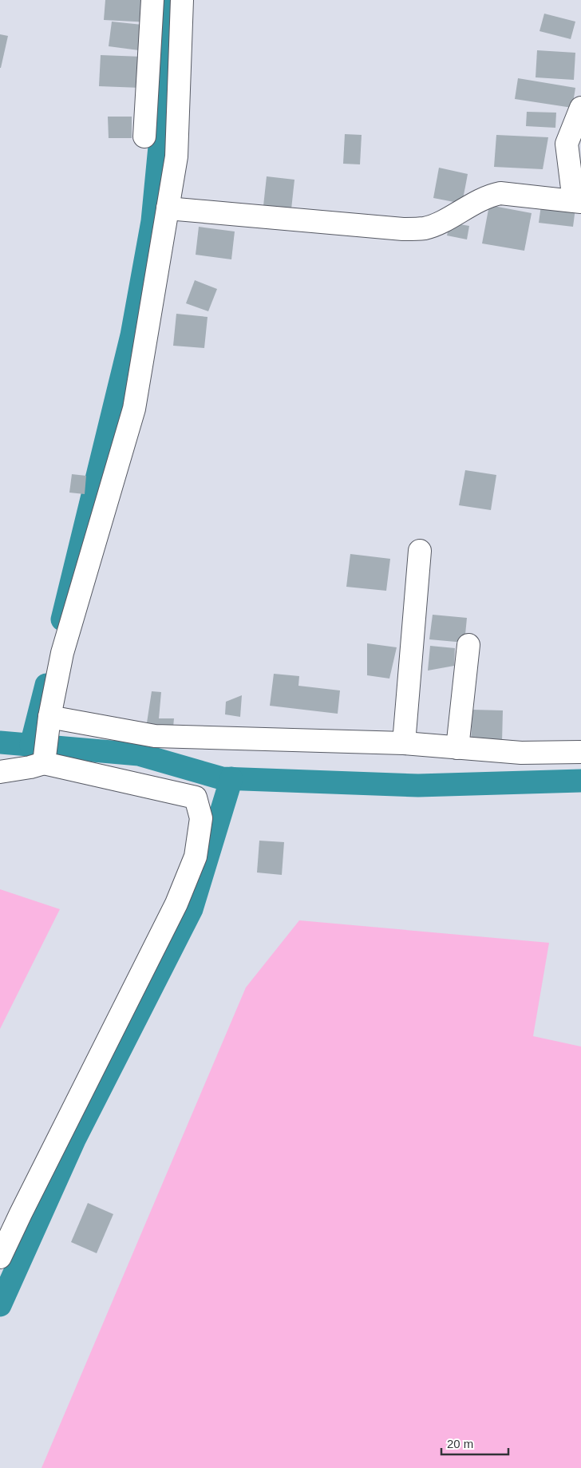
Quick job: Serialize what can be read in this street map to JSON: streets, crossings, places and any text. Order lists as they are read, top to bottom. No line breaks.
{"scale_bar":"20 m"}
